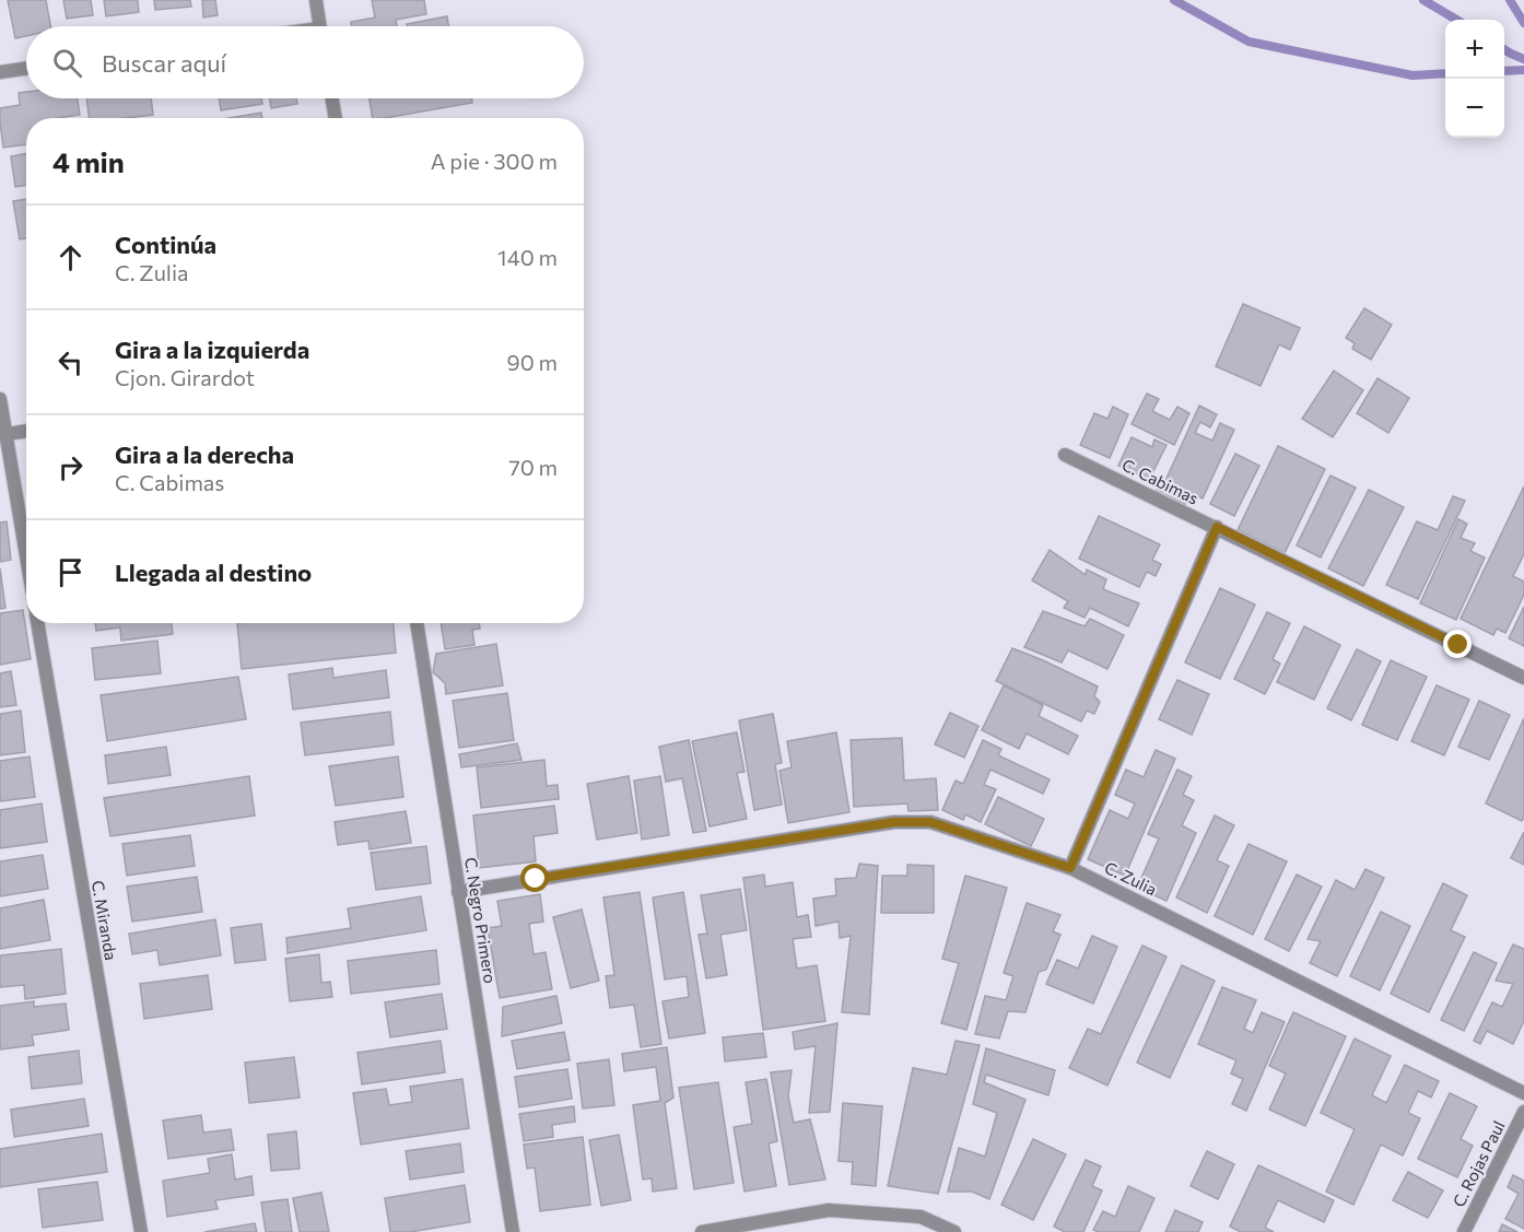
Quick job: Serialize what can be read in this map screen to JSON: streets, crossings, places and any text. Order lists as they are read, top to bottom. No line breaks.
{"streets":{"street":["C. Cabimas","C. Zulia","C. Miranda","C. Negro Primero","C. Rojas Paul"]},"crossings":[["C. Zulia","C. Negro Primero"]],"page":{"map_buttons":["+","−"],"search":"Buscar aquí","heading":["4 min","A pie · 300 m"],"list":[["Continúa","C. Zulia","140 m"],["Gira a la izquierda","Cjon. Girardot","90 m"],["Gira a la derecha","C. Cabimas","70 m"],"Llegada al destino"]}}
